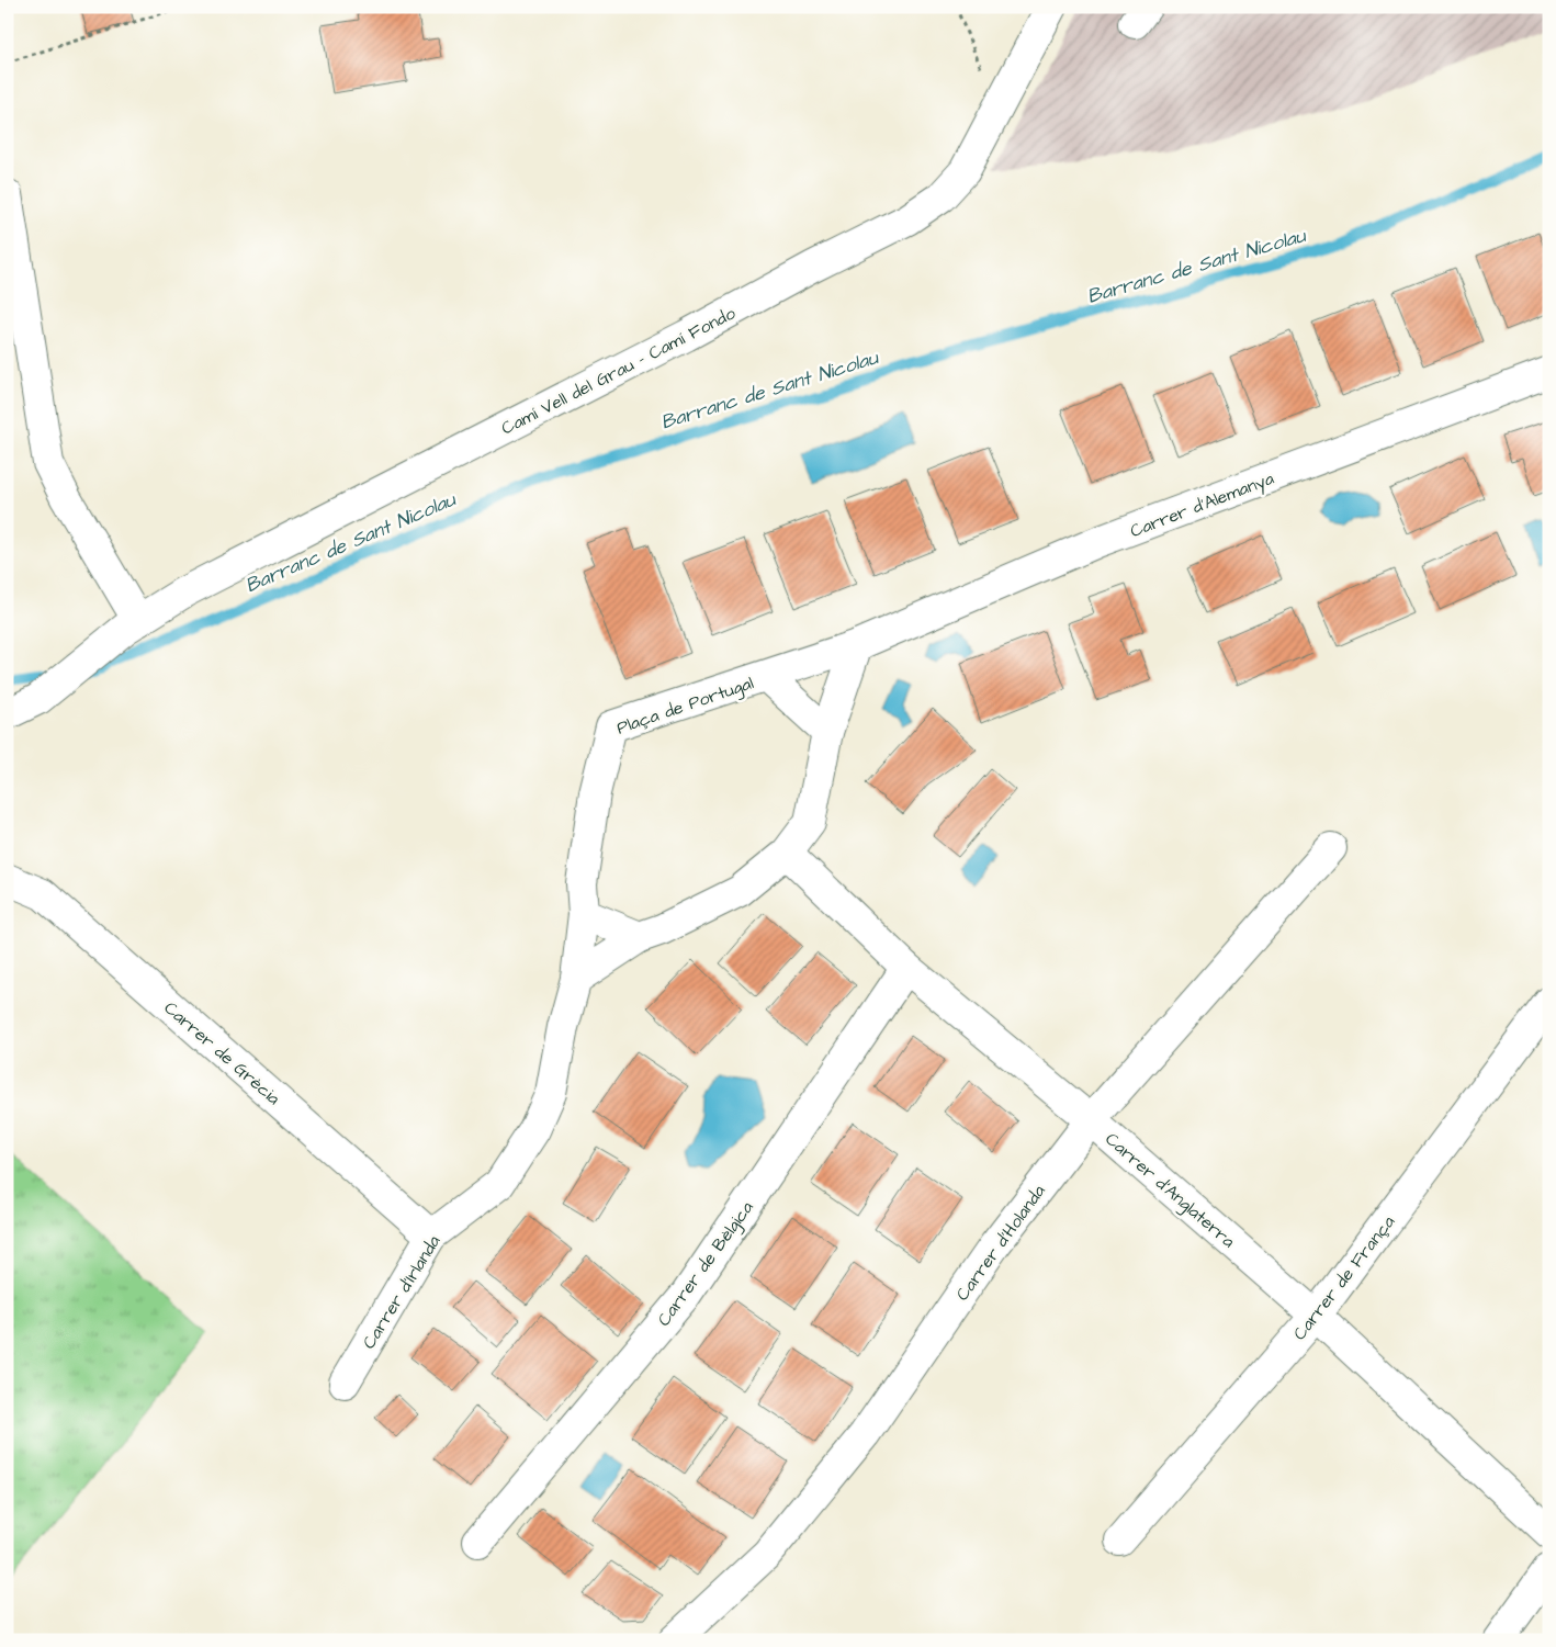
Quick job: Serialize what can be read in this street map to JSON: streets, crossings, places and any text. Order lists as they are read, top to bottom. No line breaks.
{"streets":{"street":["Camí Vell del Grau - Camí Fondo","Carrer d'Alemanya","Plaça de Portugal","Carrer de Grècia","Carrer d'Anglaterra","Carrer d'Holanda","Carrer de Bèlgica","Carrer de França","Carrer d'Irlanda"]},"crossings":[["Carrer d'Alemanya","Plaça de Portugal"],["Plaça de Portugal","Carrer d'Irlanda"],["Carrer de Grècia","Carrer d'Irlanda"],["Carrer d'Anglaterra","Carrer d'Holanda"],["Carrer d'Anglaterra","Carrer de Bèlgica"],["Carrer d'Anglaterra","Carrer de França"]],"water":["Barranc de Sant Nicolau"]}
